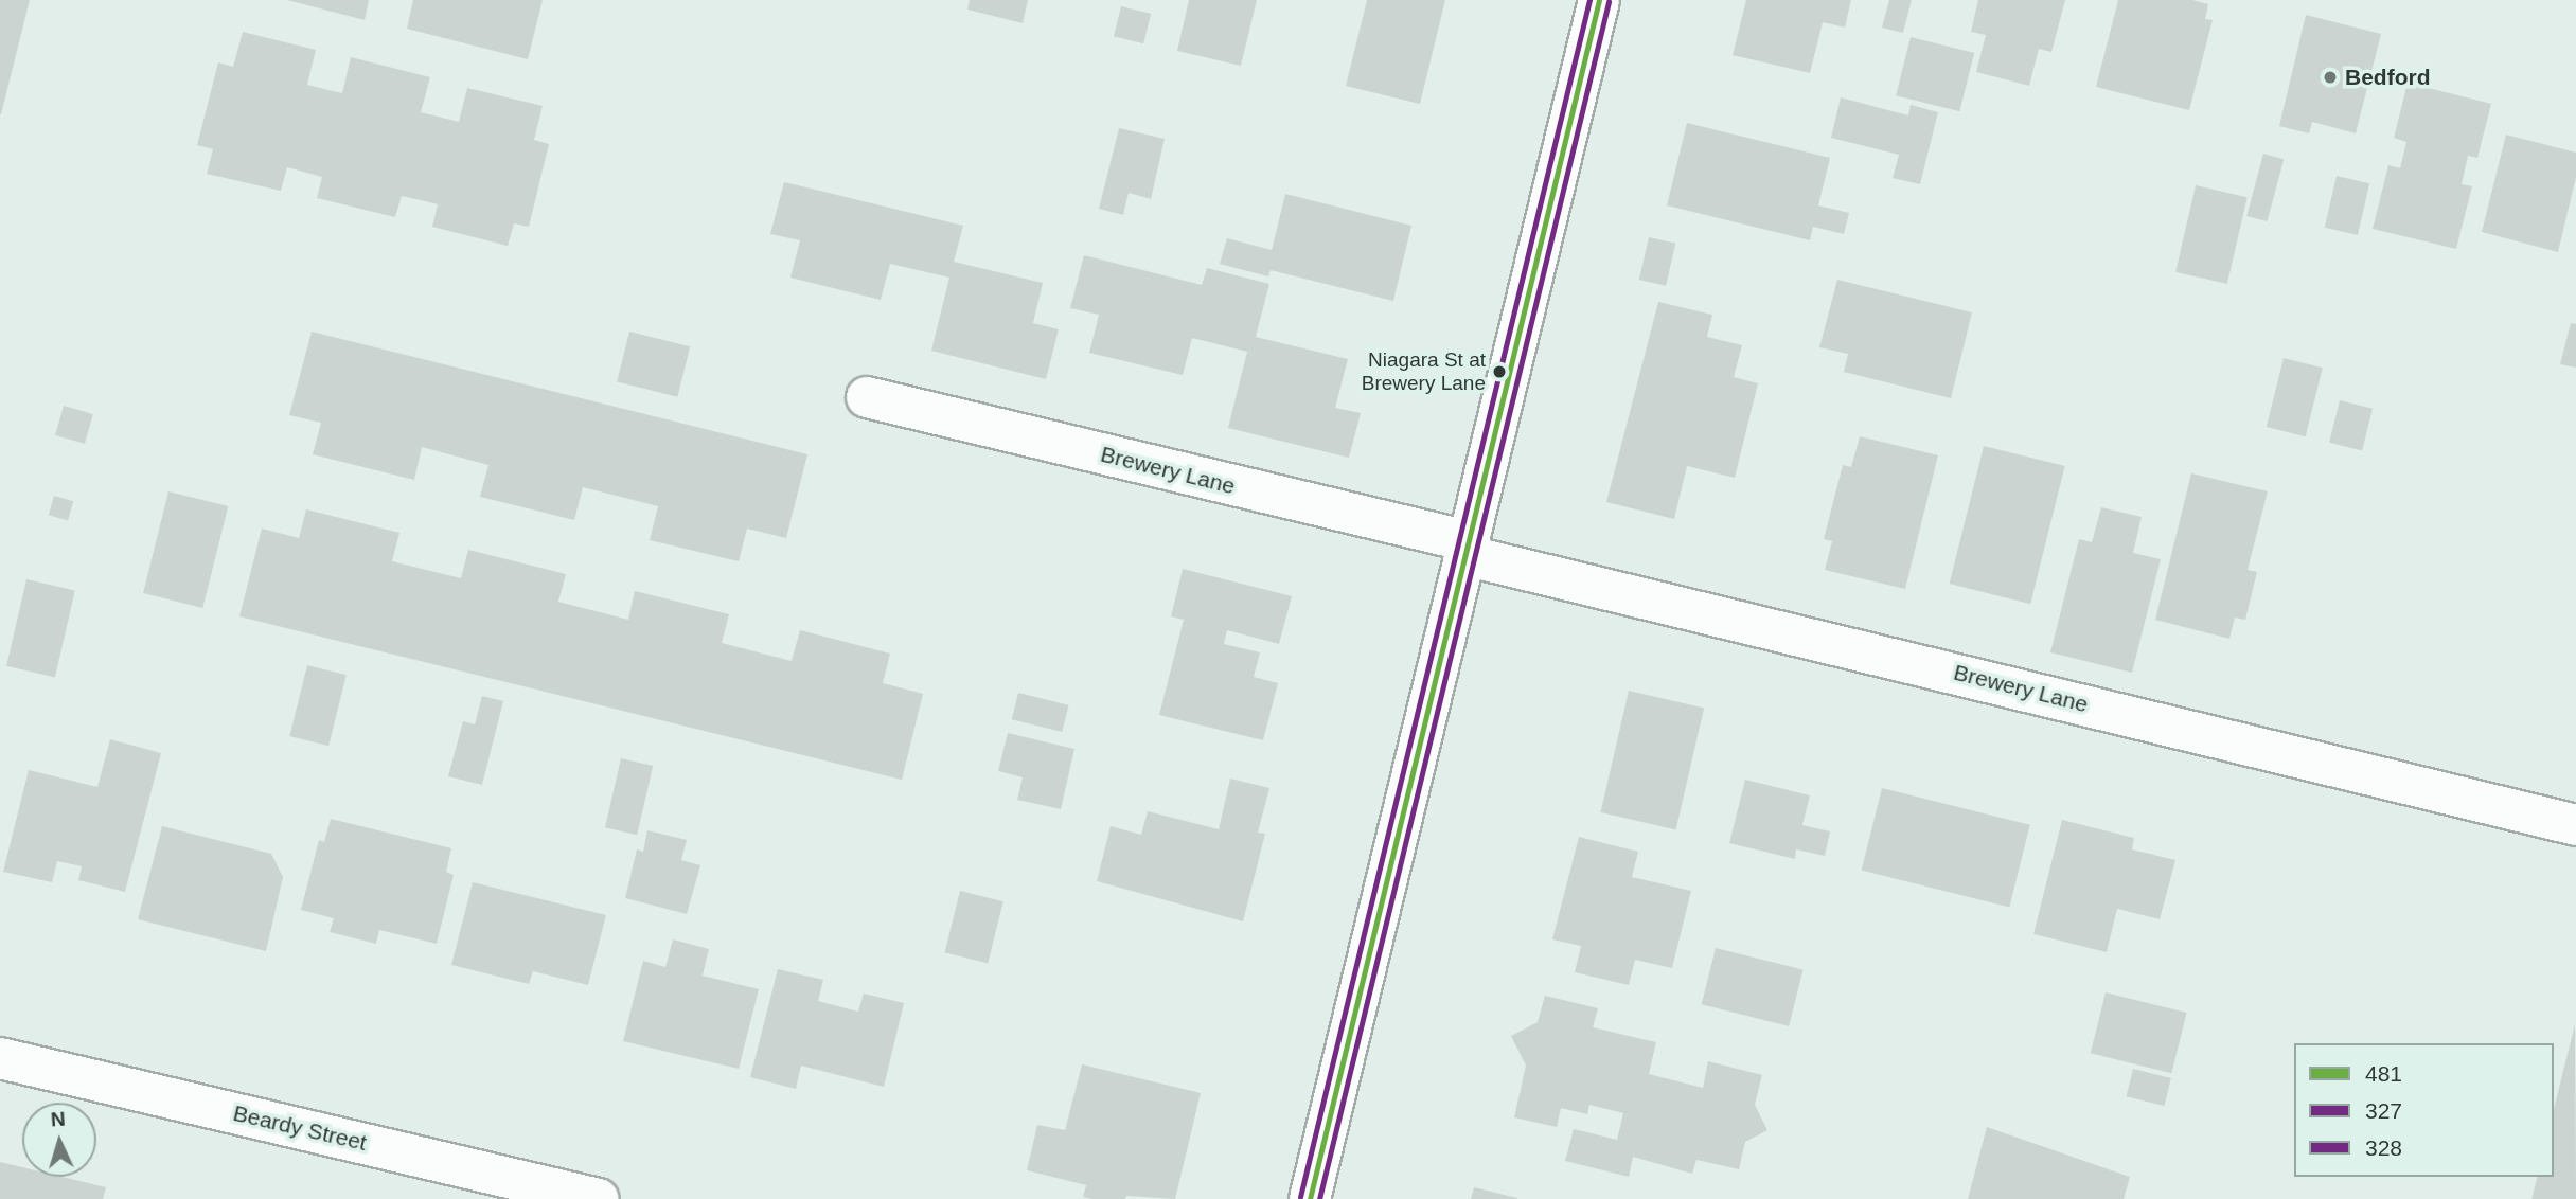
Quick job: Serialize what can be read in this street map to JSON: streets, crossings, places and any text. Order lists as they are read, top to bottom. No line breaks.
{"streets":{"street":["Brewery Lane","Beardy Street"]},"places":["Bedford","Niagara St at Brewery Lane"],"lines":["transit line 481","transit line 328","transit line 327"],"legend":["481","327","328"],"north":"top"}
